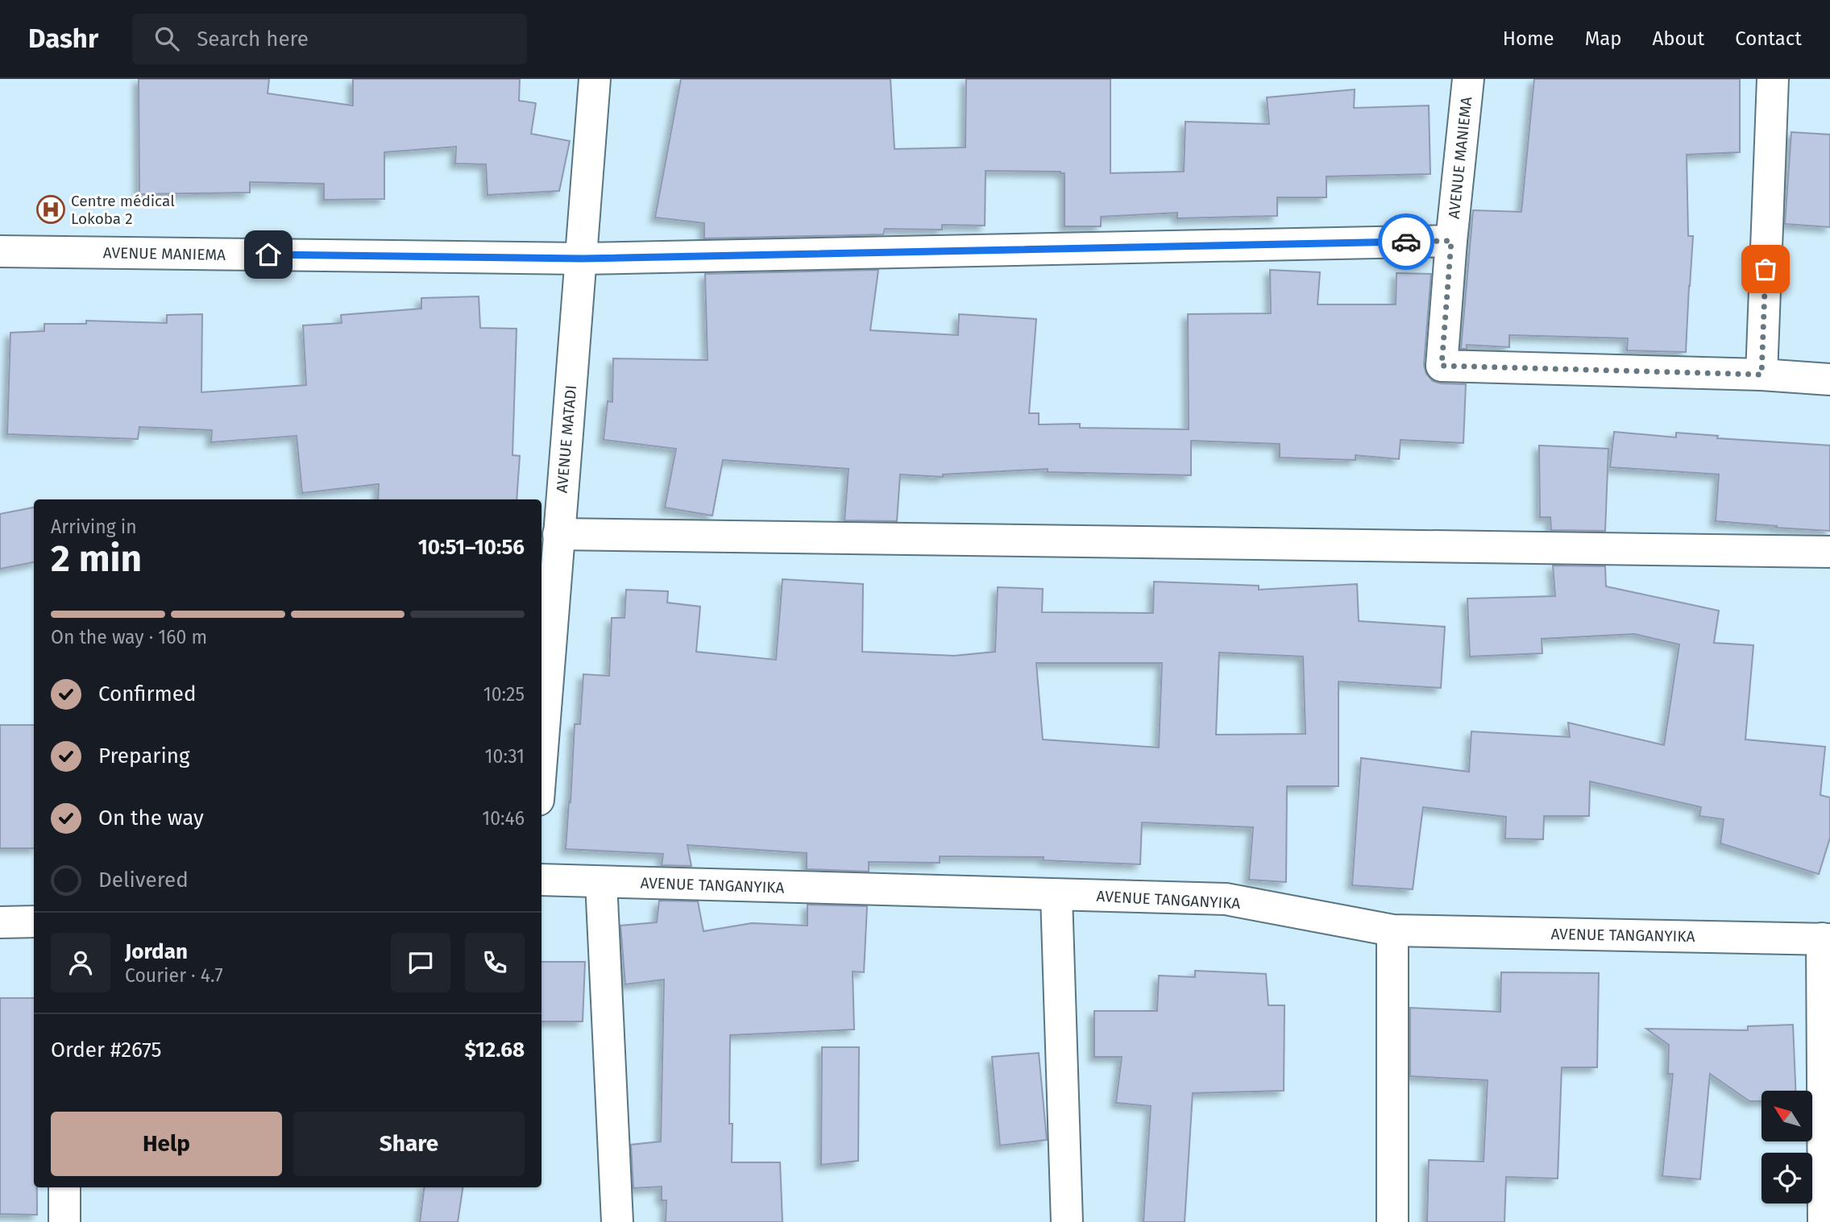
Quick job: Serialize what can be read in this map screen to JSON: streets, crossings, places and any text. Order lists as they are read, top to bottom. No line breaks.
{"streets":{"street":["AVENUE MANIEMA","AVENUE MATADI","AVENUE TANGANYIKA"]},"crossings":[["AVENUE MANIEMA","AVENUE MATADI"]],"places":{"hospital":["Centre médical Lokoba 2"]},"north":"top left","page":{"header":"Dashr","search":"Search here","nav":["Home","Map","About","Contact"],"heading":["2 min","Arriving in","10:51–10:56"],"panel":["Jordan","Courier · 4.7","Order #2675","$12.68"],"bar":"On the way · 160 m","list":[["Confirmed","10:25"],["Preparing","10:31"],["On the way","10:46"],"Delivered"],"buttons":["Help","Share"]}}
